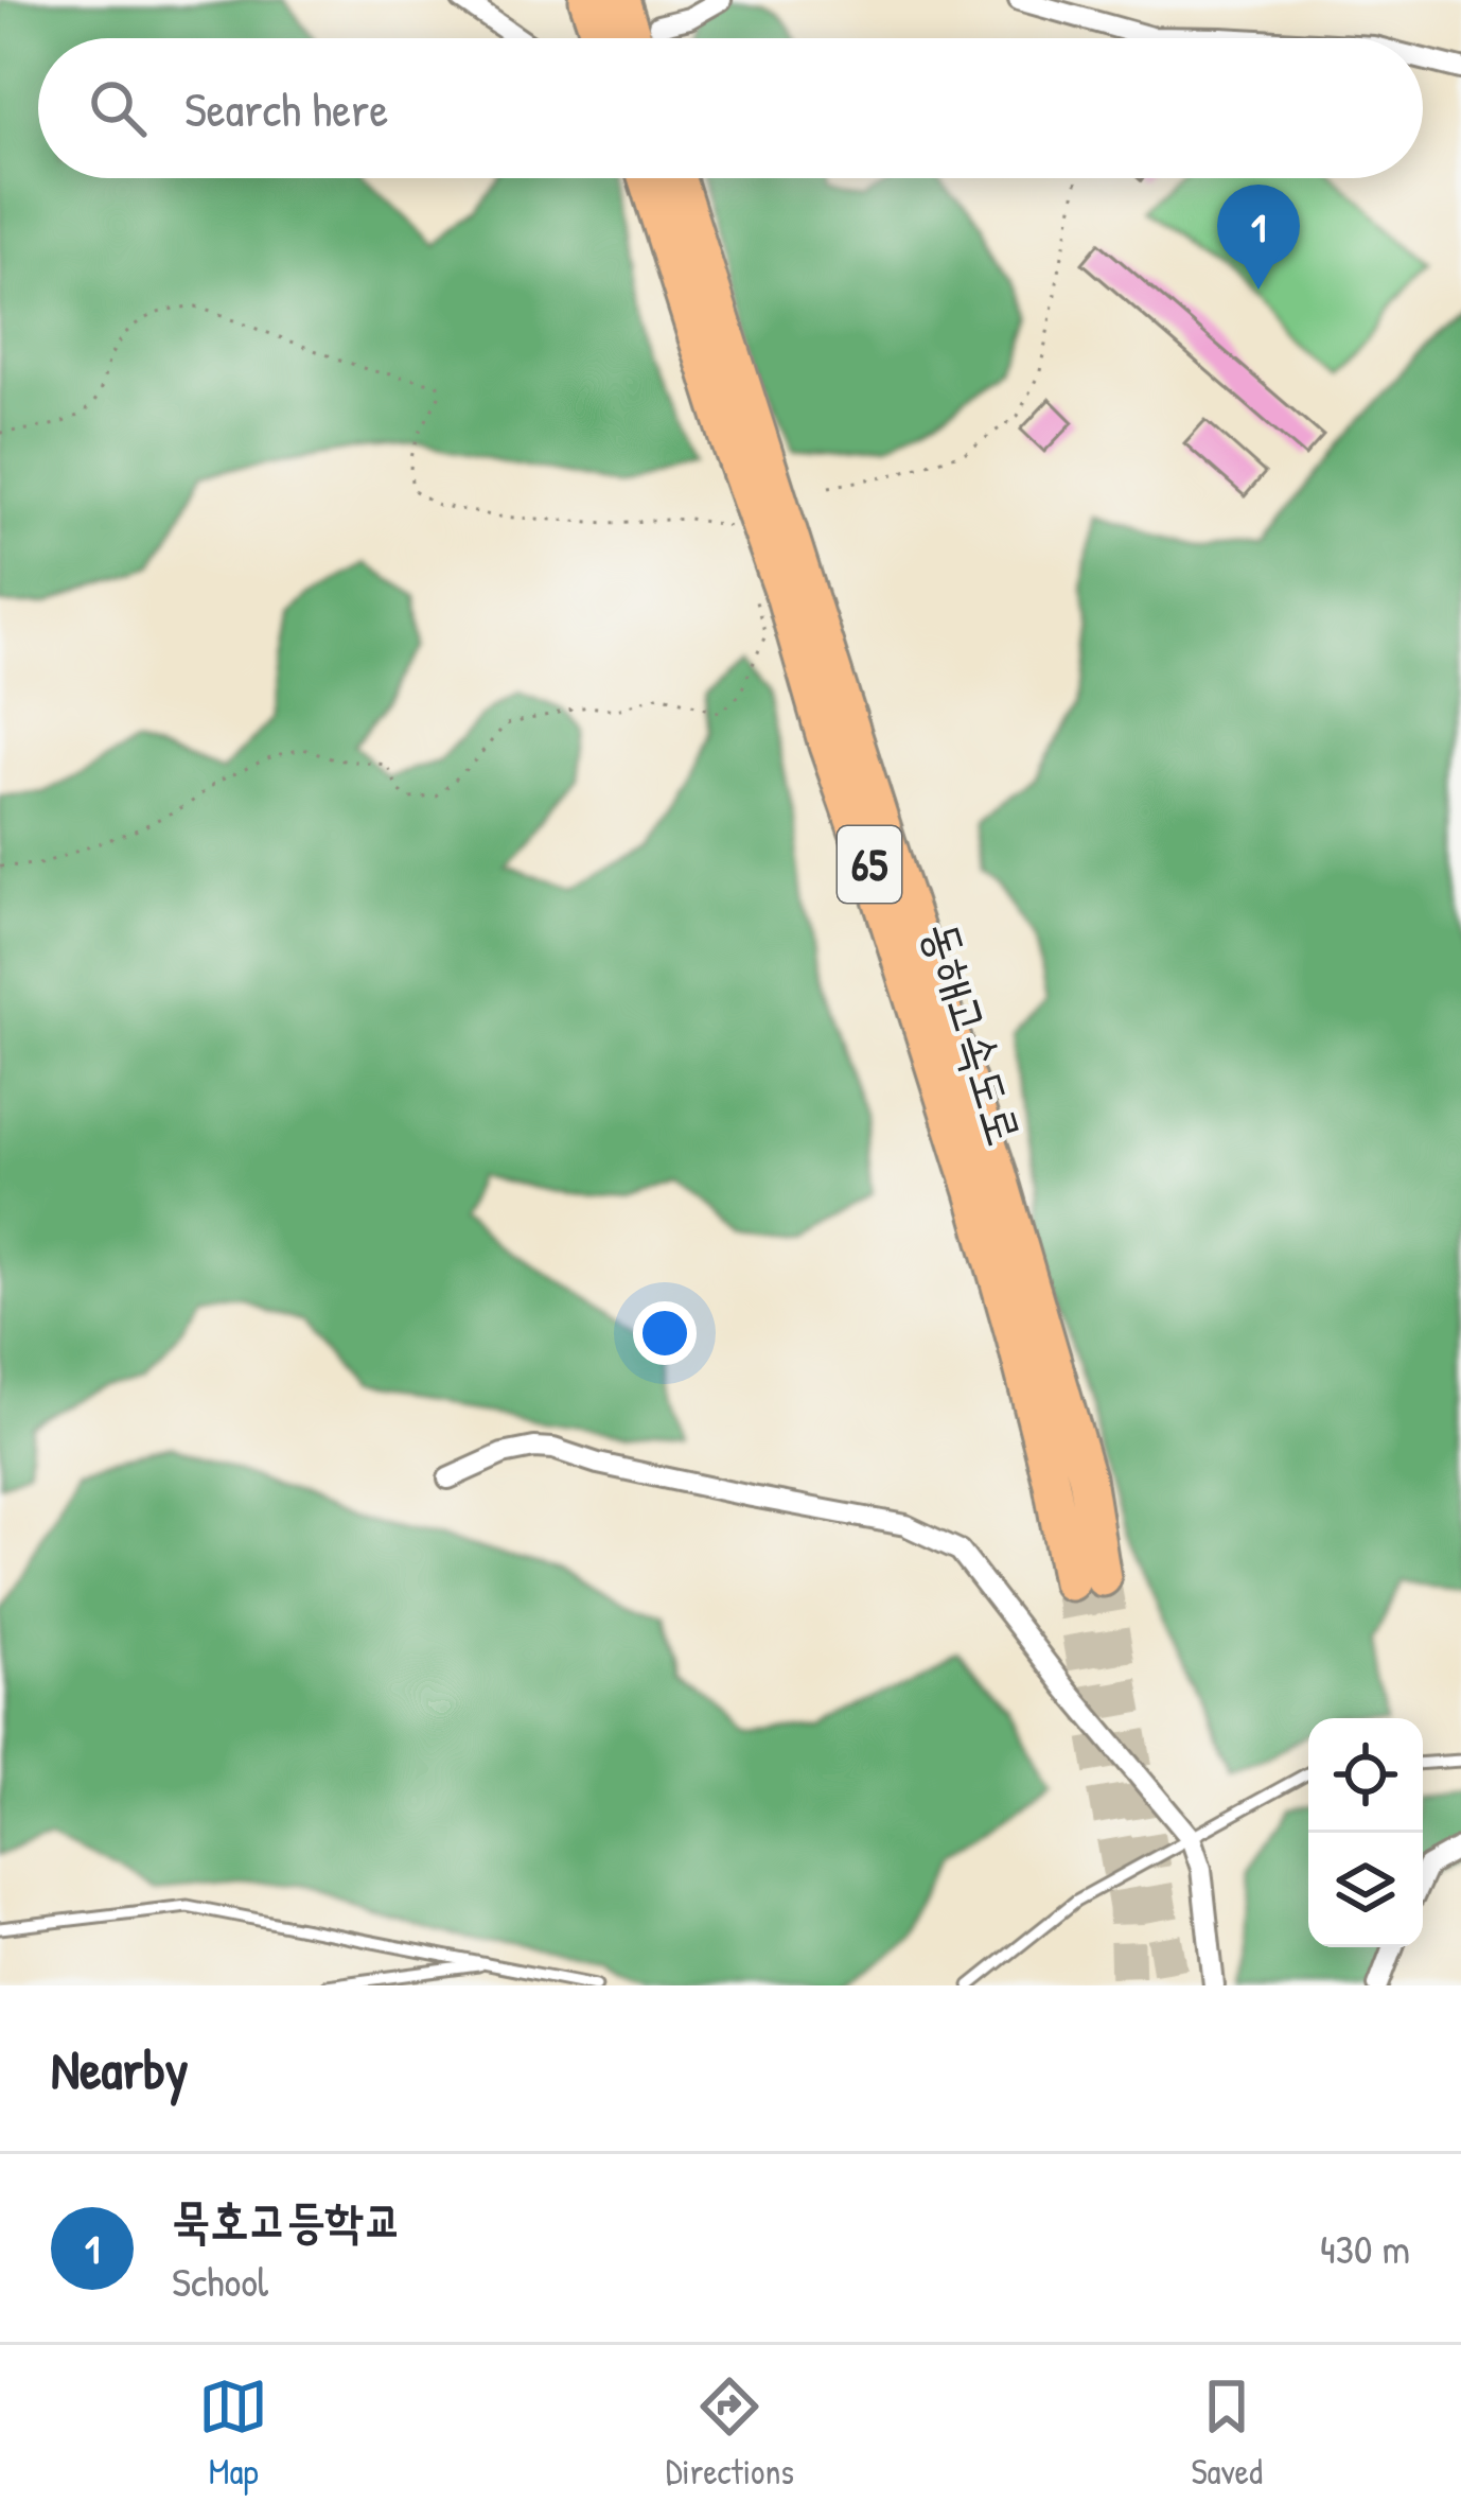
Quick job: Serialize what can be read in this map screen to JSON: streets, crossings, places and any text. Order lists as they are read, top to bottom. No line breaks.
{"streets":{"highway":["65","동해고속도로"]},"page":{"search":"Search here","pins":"1","heading":"Nearby","list":[{"mark":"1","name":"묵호고등학교","note":"School","value":"430 m"}],"nav":["Map","Directions","Saved"]}}
